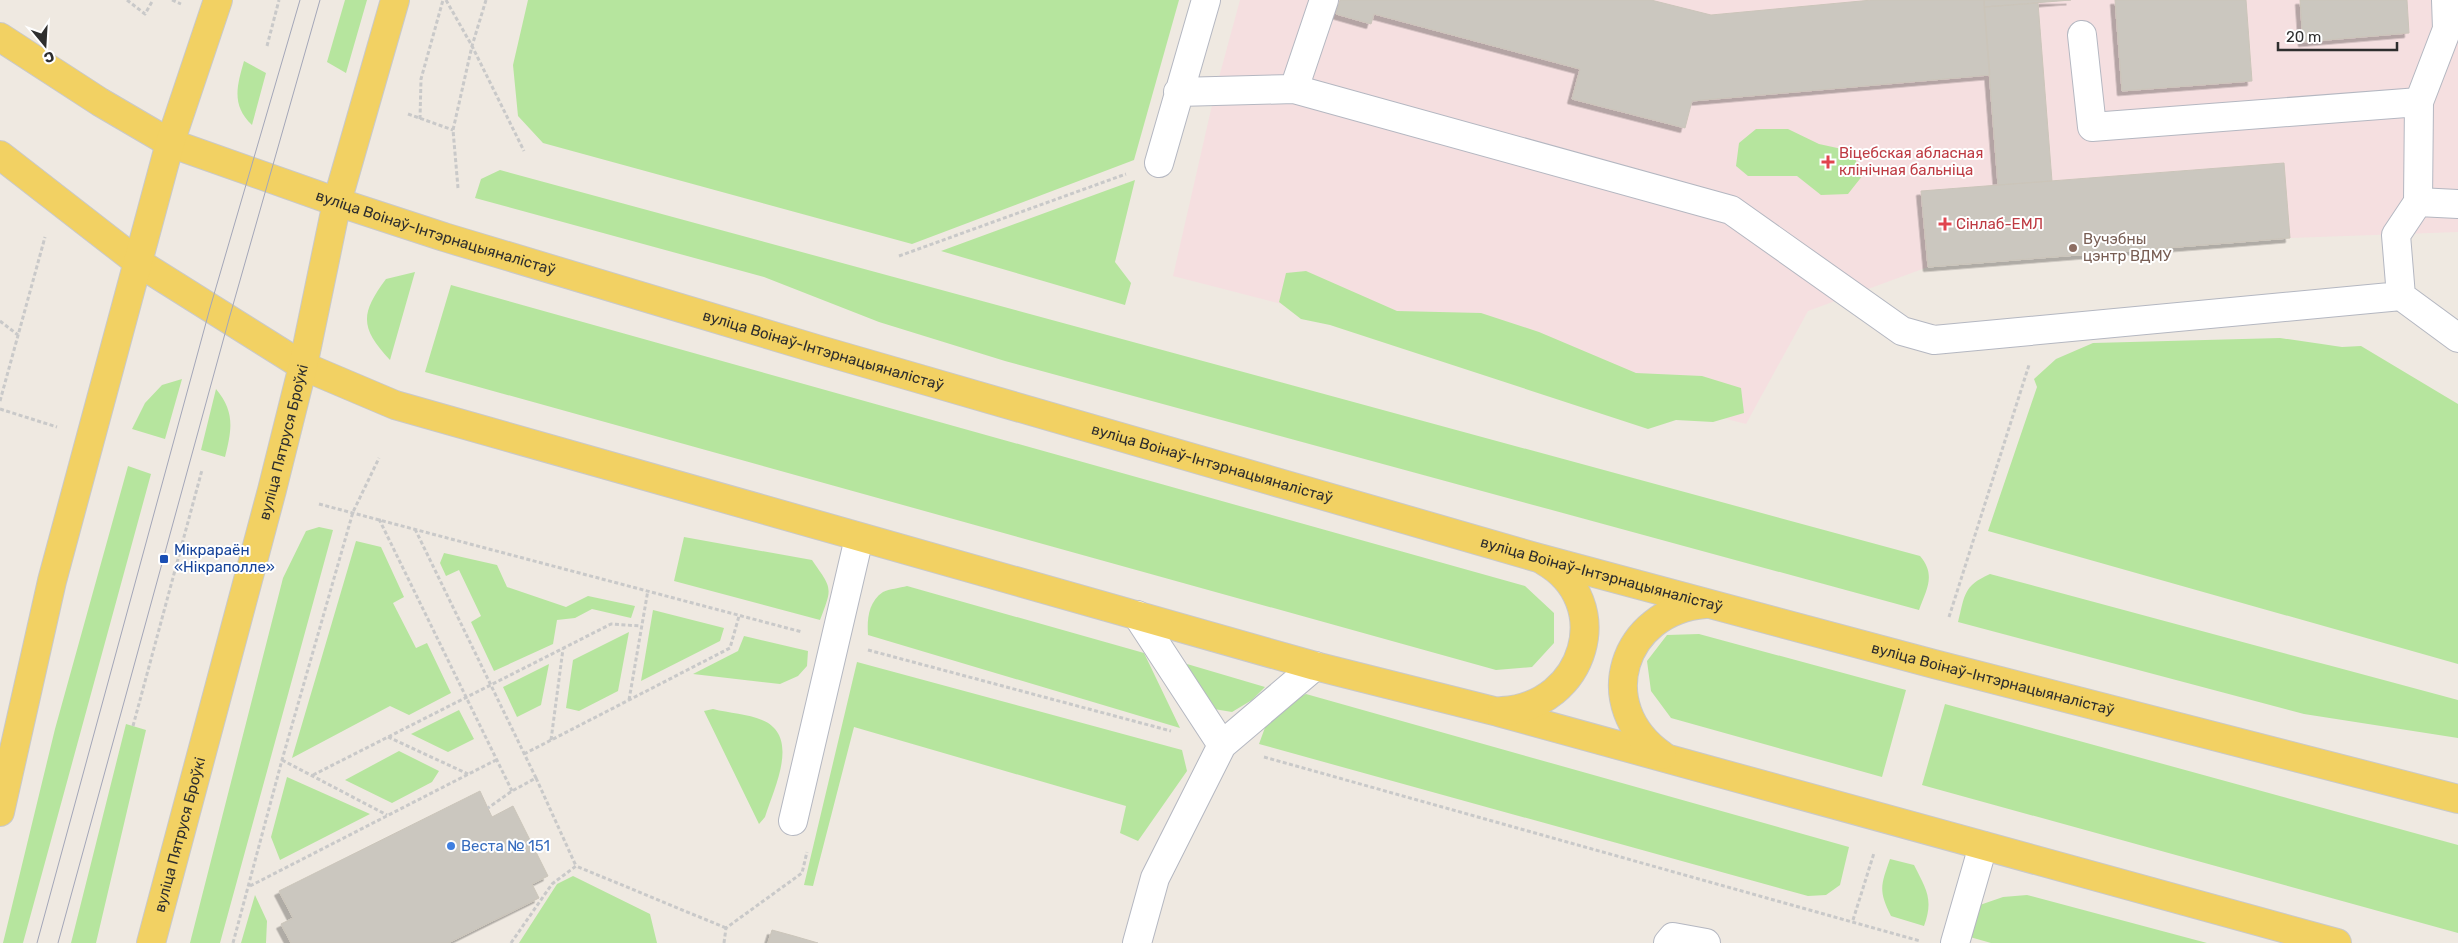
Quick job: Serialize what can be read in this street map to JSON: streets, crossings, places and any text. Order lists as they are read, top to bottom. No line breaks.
{"streets":{"main road":["вуліца Воінаў-Інтэрнацыяналістаў","вуліца Пятруся Броўкі"]},"crossings":[["вуліца Воінаў-Інтэрнацыяналістаў","вуліца Пятруся Броўкі"]],"places":{"health":["Віцебская абласная клінічная бальніца","Сінлаб-ЕМЛ"],"other":["Вучэбны цэнтр ВДМУ","Веста № 151"],"transit":["Мікрараён «Нікраполле»"]},"scale_bar":"20 m","north":"bottom"}
